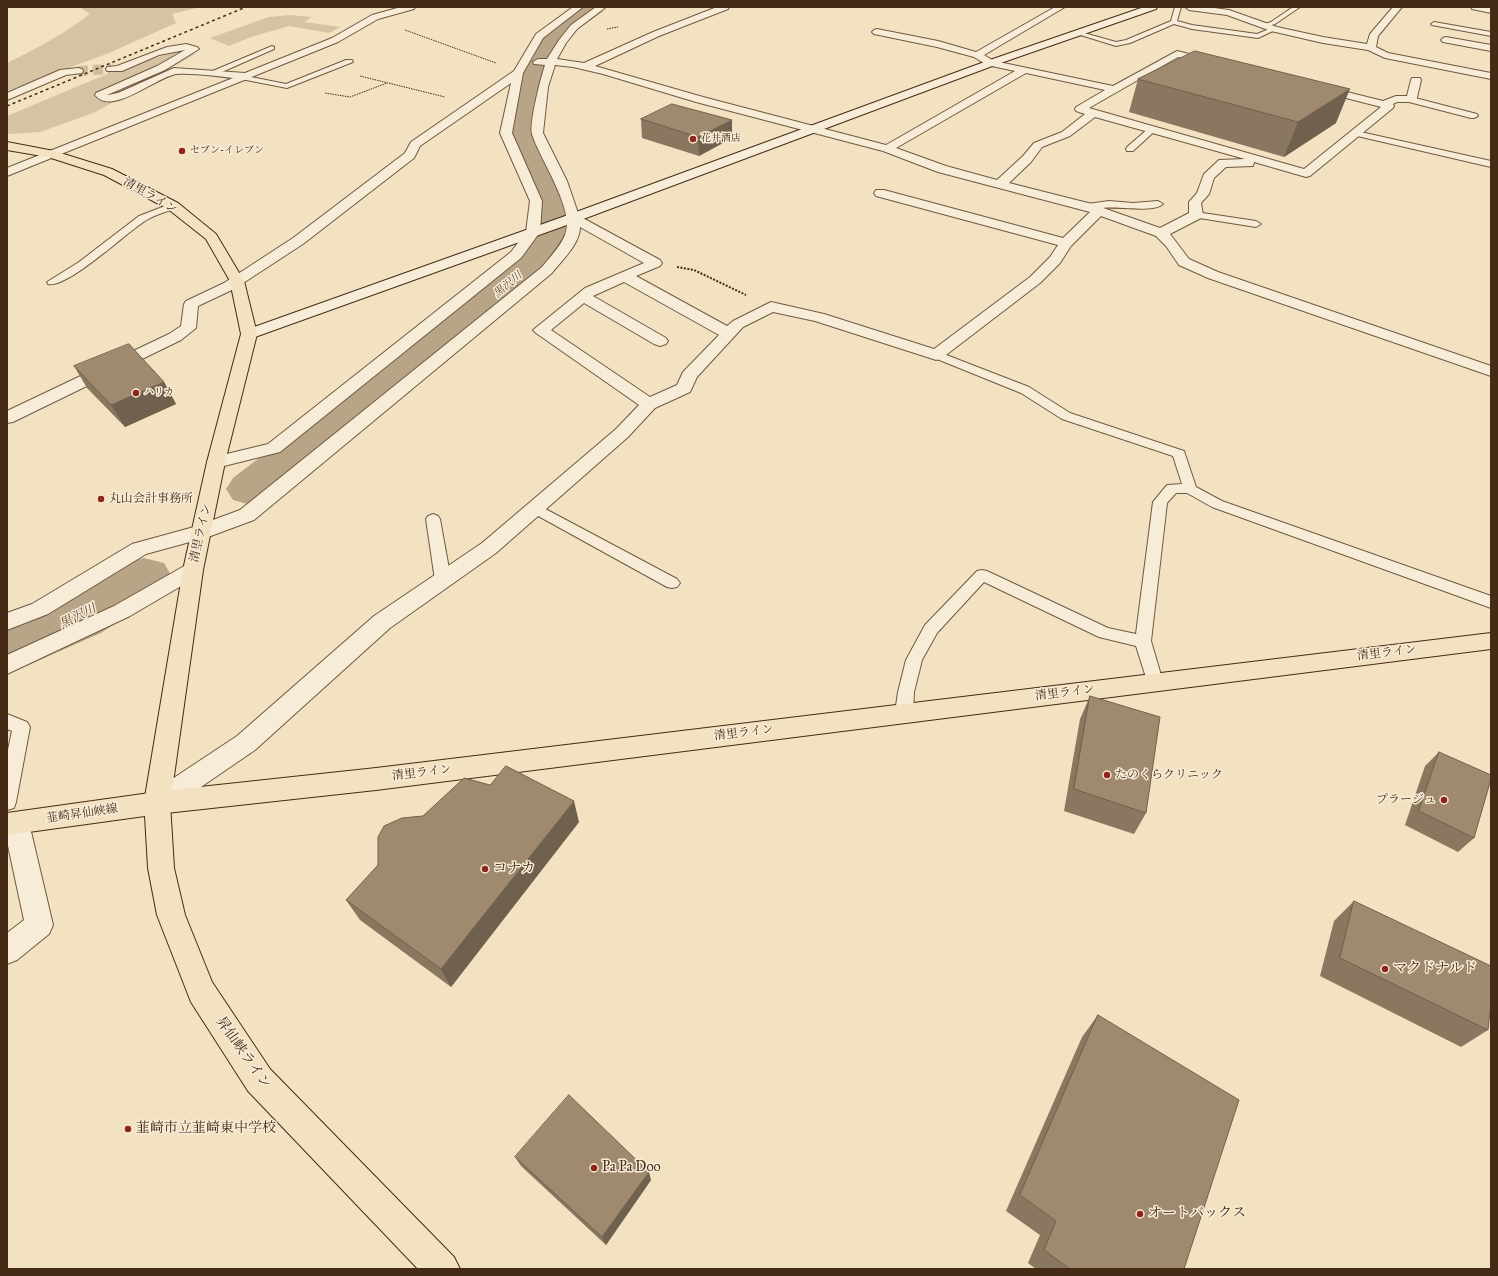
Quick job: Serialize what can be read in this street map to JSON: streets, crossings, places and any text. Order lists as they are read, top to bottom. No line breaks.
{"streets":{"main road":["清里ライン","韮崎昇仙峡線","昇仙峡ライン"]},"crossings":[["清里ライン","韮崎昇仙峡線"],["清里ライン","昇仙峡ライン"],["韮崎昇仙峡線","昇仙峡ライン"]],"water":["黒沢川"],"places":["花井酒店","セブン-イレブン","ハリカ","丸山会計事務所","たのくらクリニック","プラージュ","コナカ","マクドナルド","韮崎市立韮崎東中学校","Pa Pa Doo","オートバックス"]}
